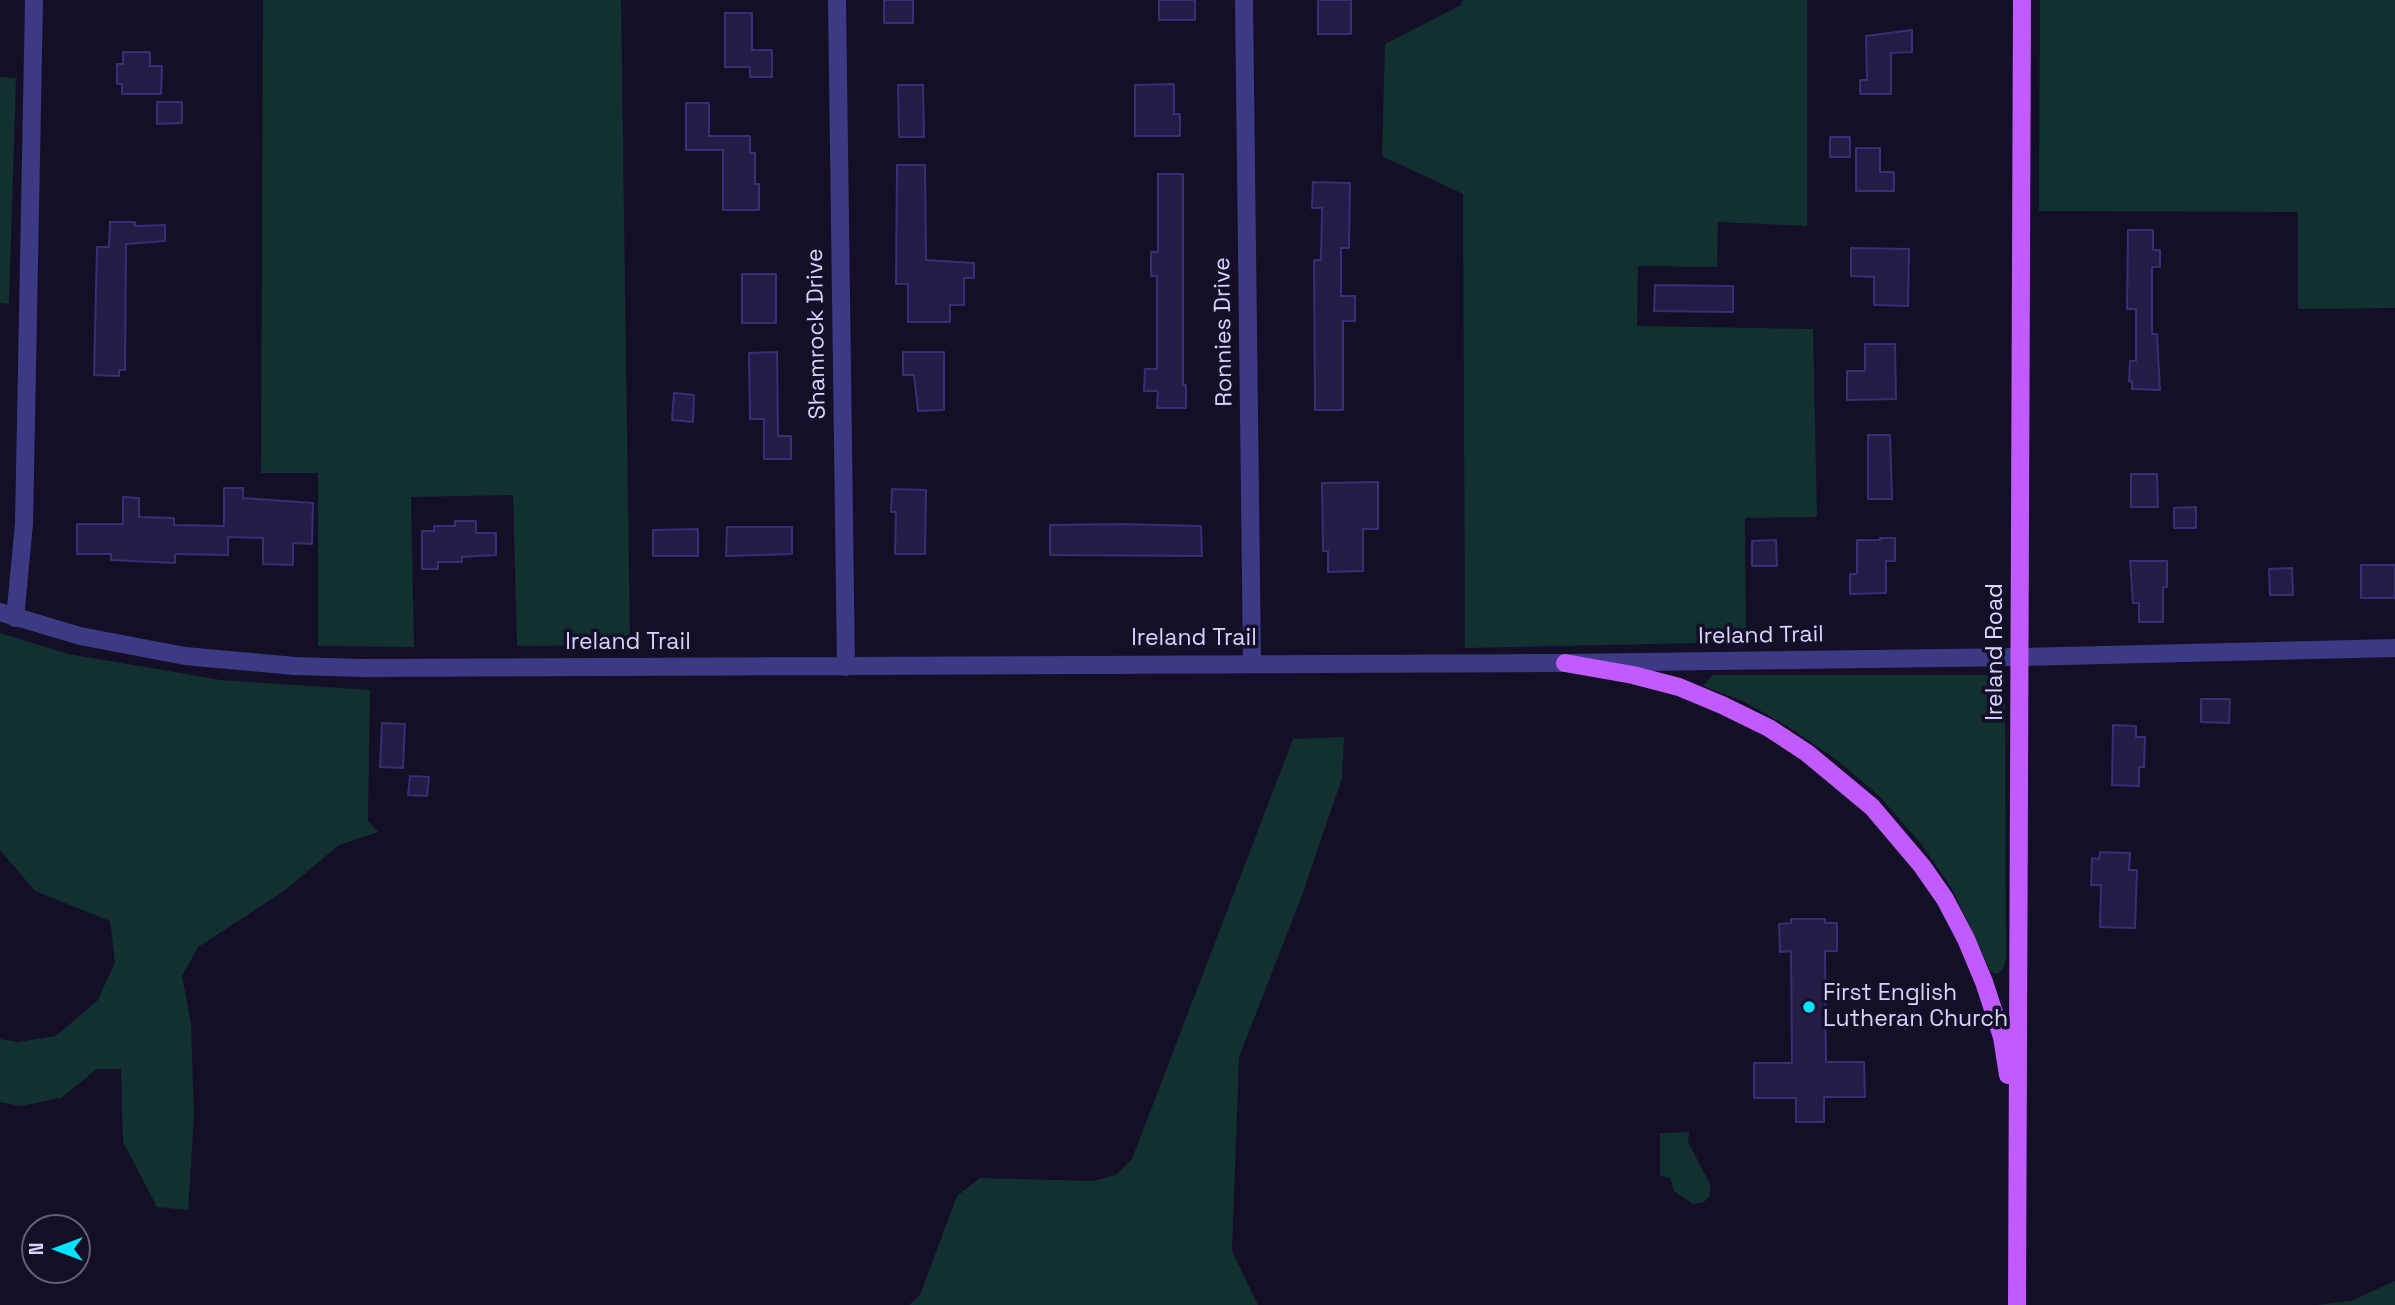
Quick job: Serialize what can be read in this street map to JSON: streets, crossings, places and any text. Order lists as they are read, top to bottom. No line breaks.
{"streets":{"main road":["Ireland Road"],"street":["Ronnies Drive","Shamrock Drive","Ireland Trail"]},"crossings":[["Ronnies Drive","Ireland Trail"],["Shamrock Drive","Ireland Trail"],["Ireland Trail","Ireland Road"]],"places":["First English Lutheran Church"],"north":"left"}
